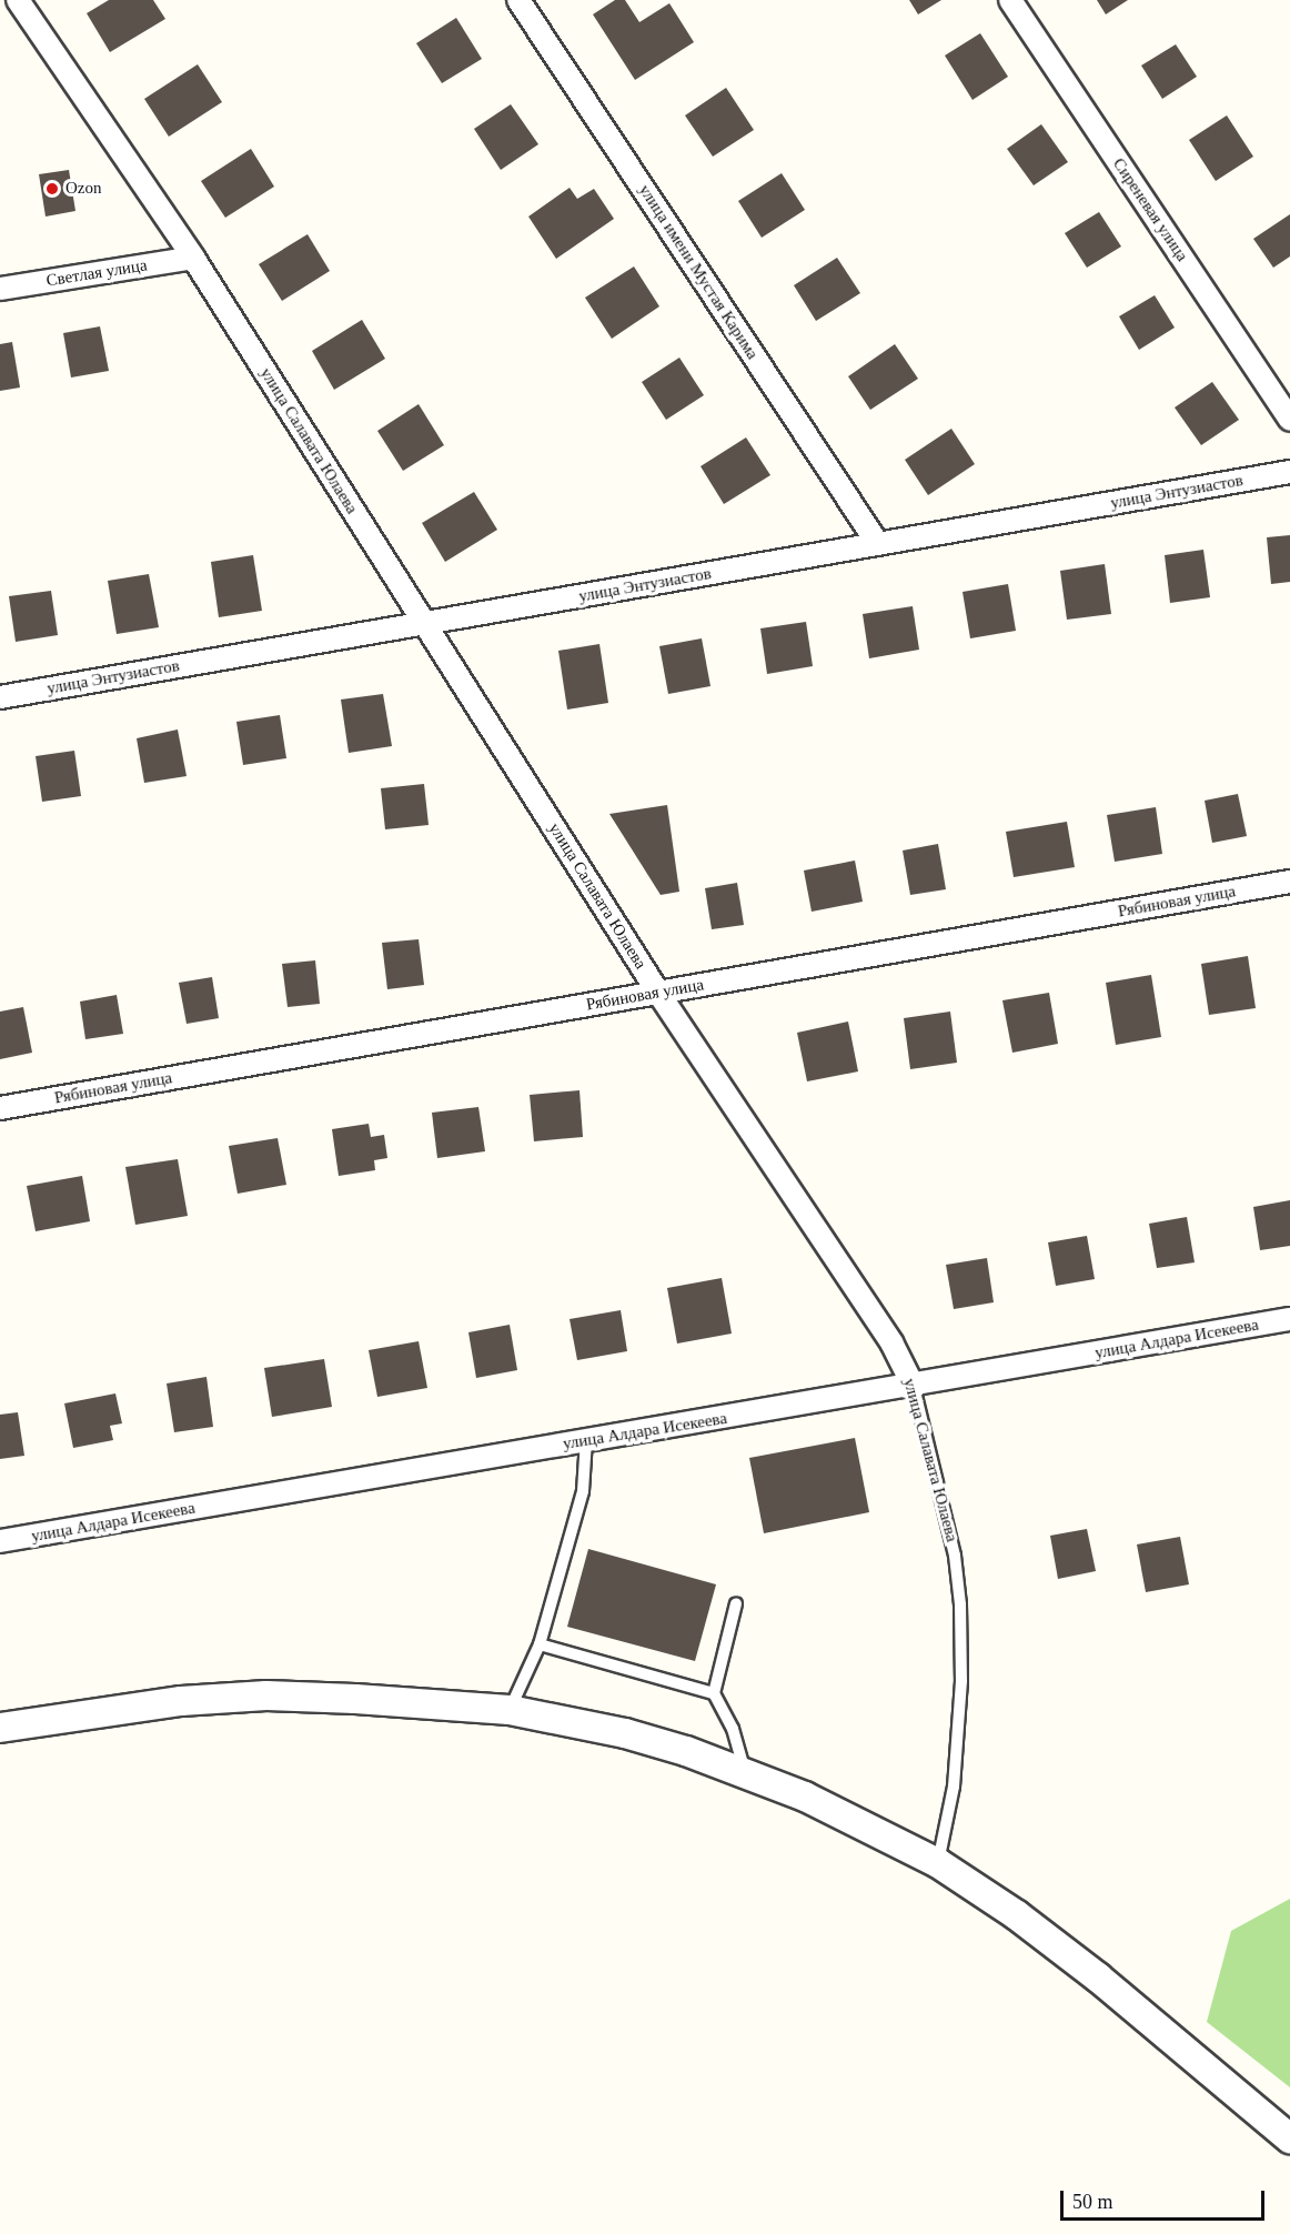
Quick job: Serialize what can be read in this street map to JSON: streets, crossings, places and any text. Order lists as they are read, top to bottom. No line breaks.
{"streets":{"street":["Сиреневая улица","улица имени Мустая Карима","Светлая улица","улица Салавата Юлаева","улица Энтузиастов","Рябиновая улица","улица Алдара Исекеева"]},"crossings":[["улица имени Мустая Карима","улица Энтузиастов"],["Светлая улица","улица Салавата Юлаева"],["улица Салавата Юлаева","улица Энтузиастов"],["улица Салавата Юлаева","Рябиновая улица"],["улица Салавата Юлаева","улица Алдара Исекеева"]],"places":["Ozon"],"scale_bar":"50 m"}
